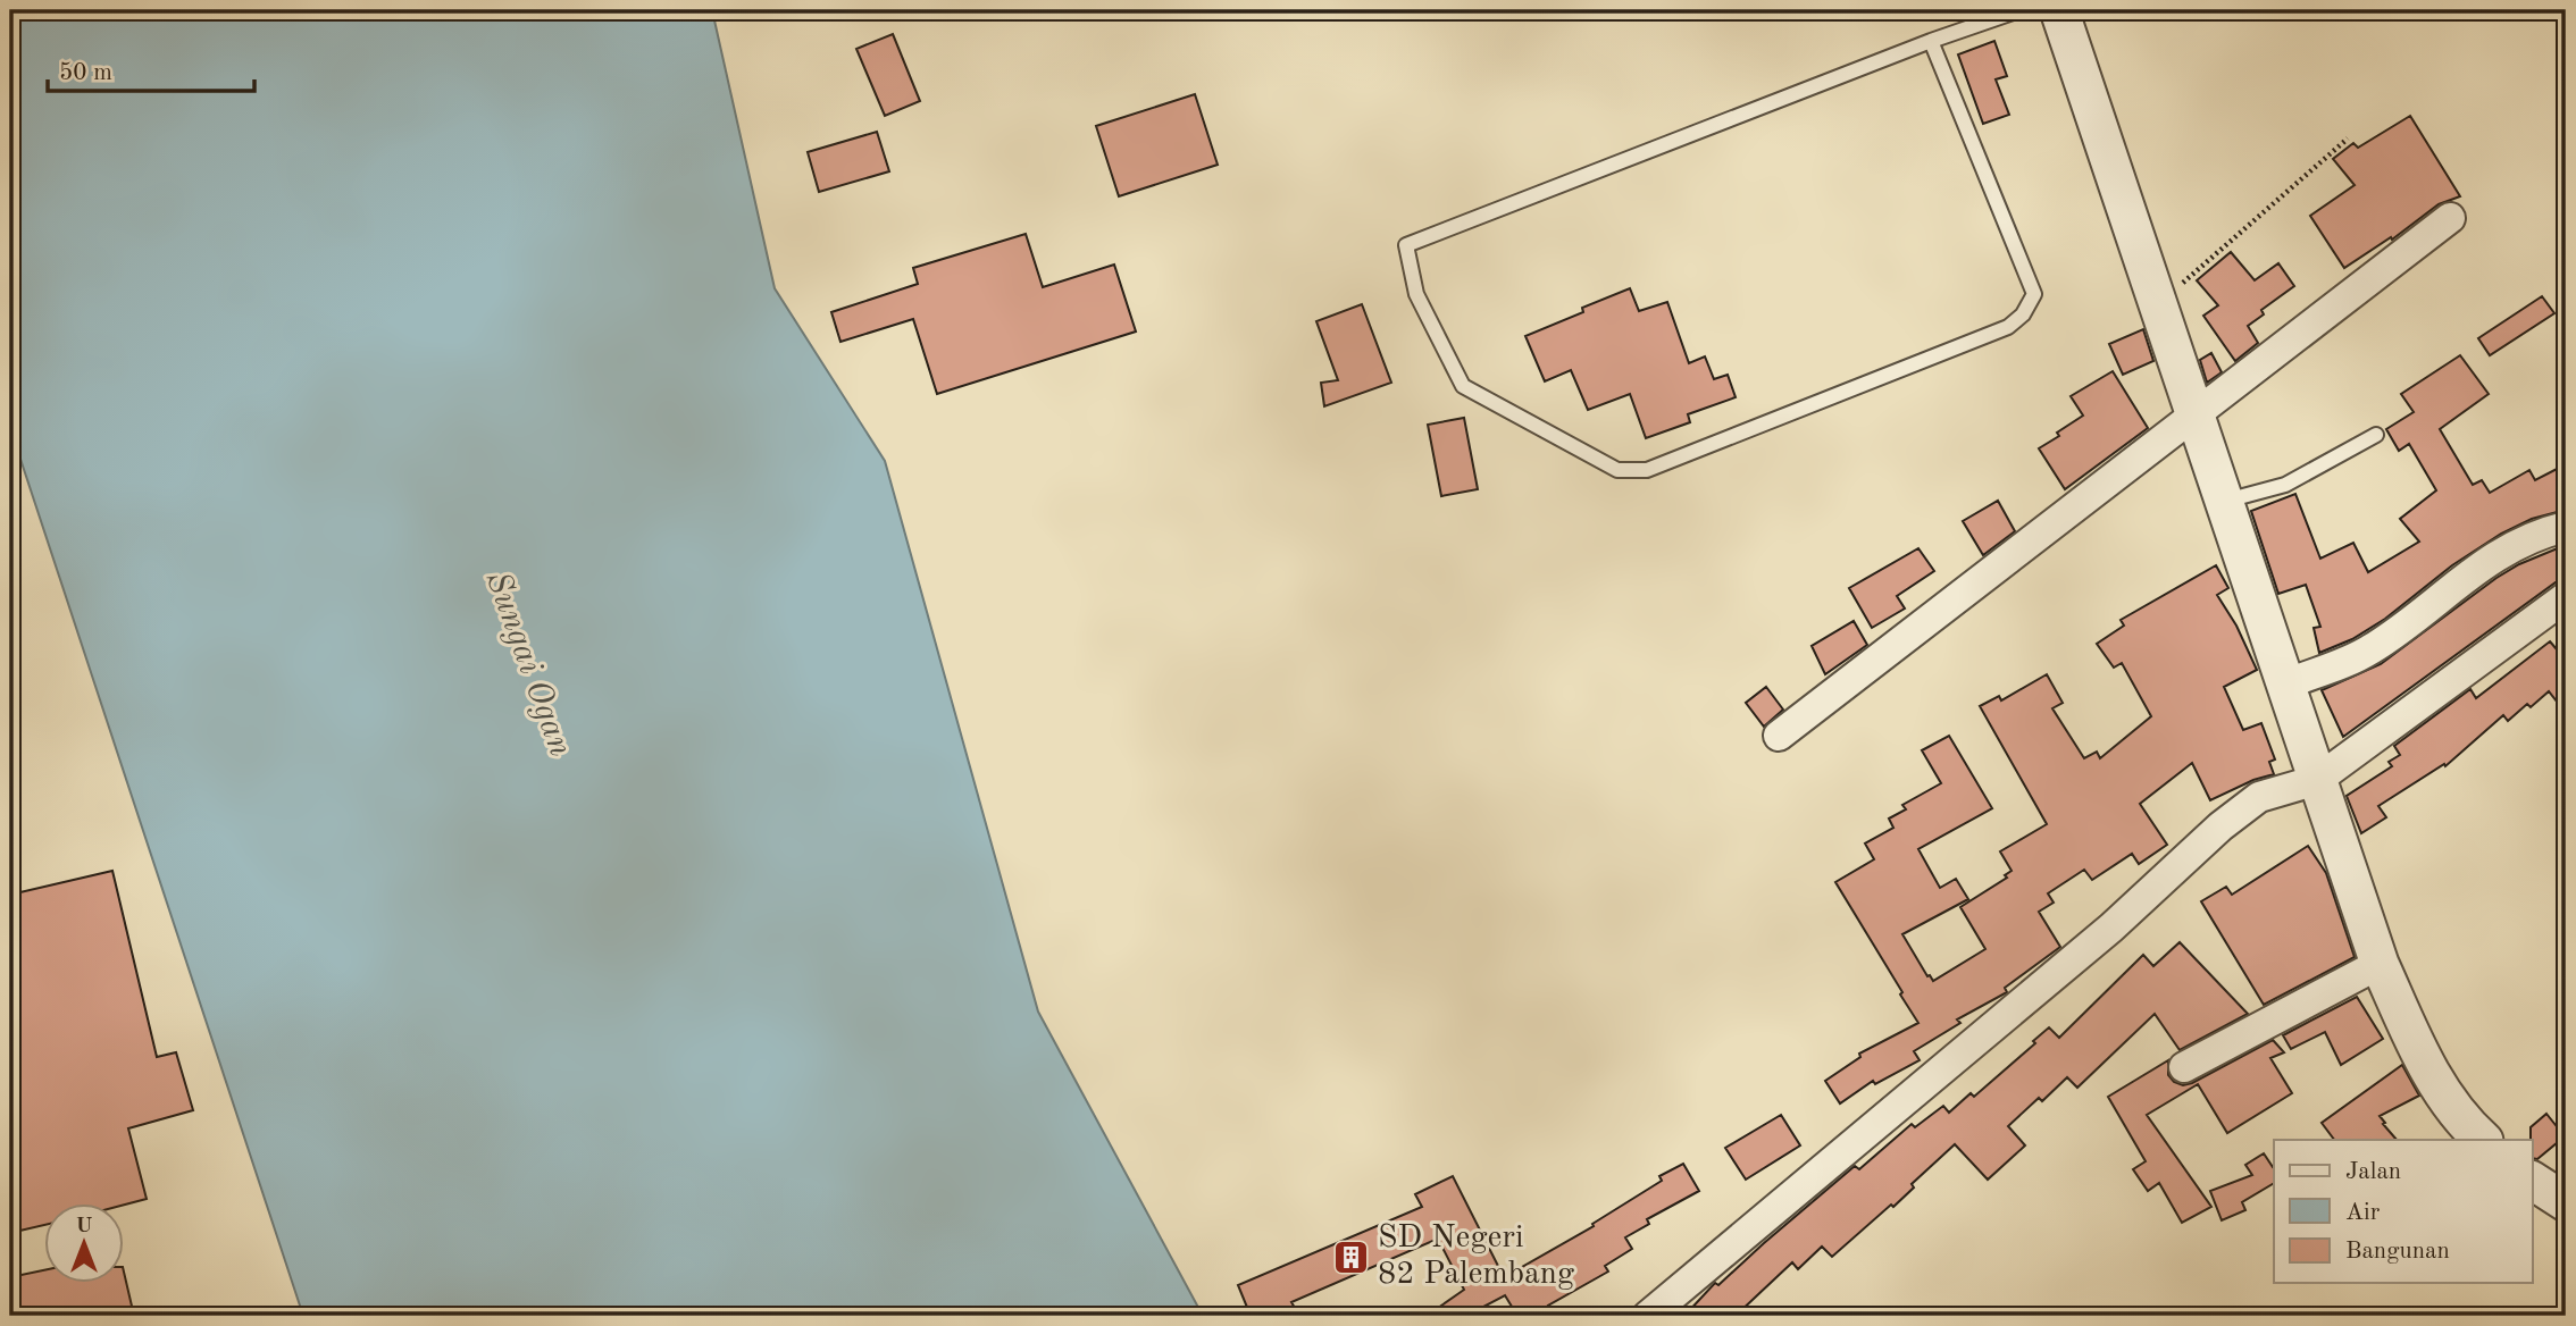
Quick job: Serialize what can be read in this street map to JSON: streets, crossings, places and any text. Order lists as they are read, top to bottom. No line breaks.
{"water":["Sungai Ogan"],"places":{"building":["SD Negeri 82 Palembang"]},"legend":["Jalan","Air","Bangunan"],"scale_bar":"50 m","north":"top"}
